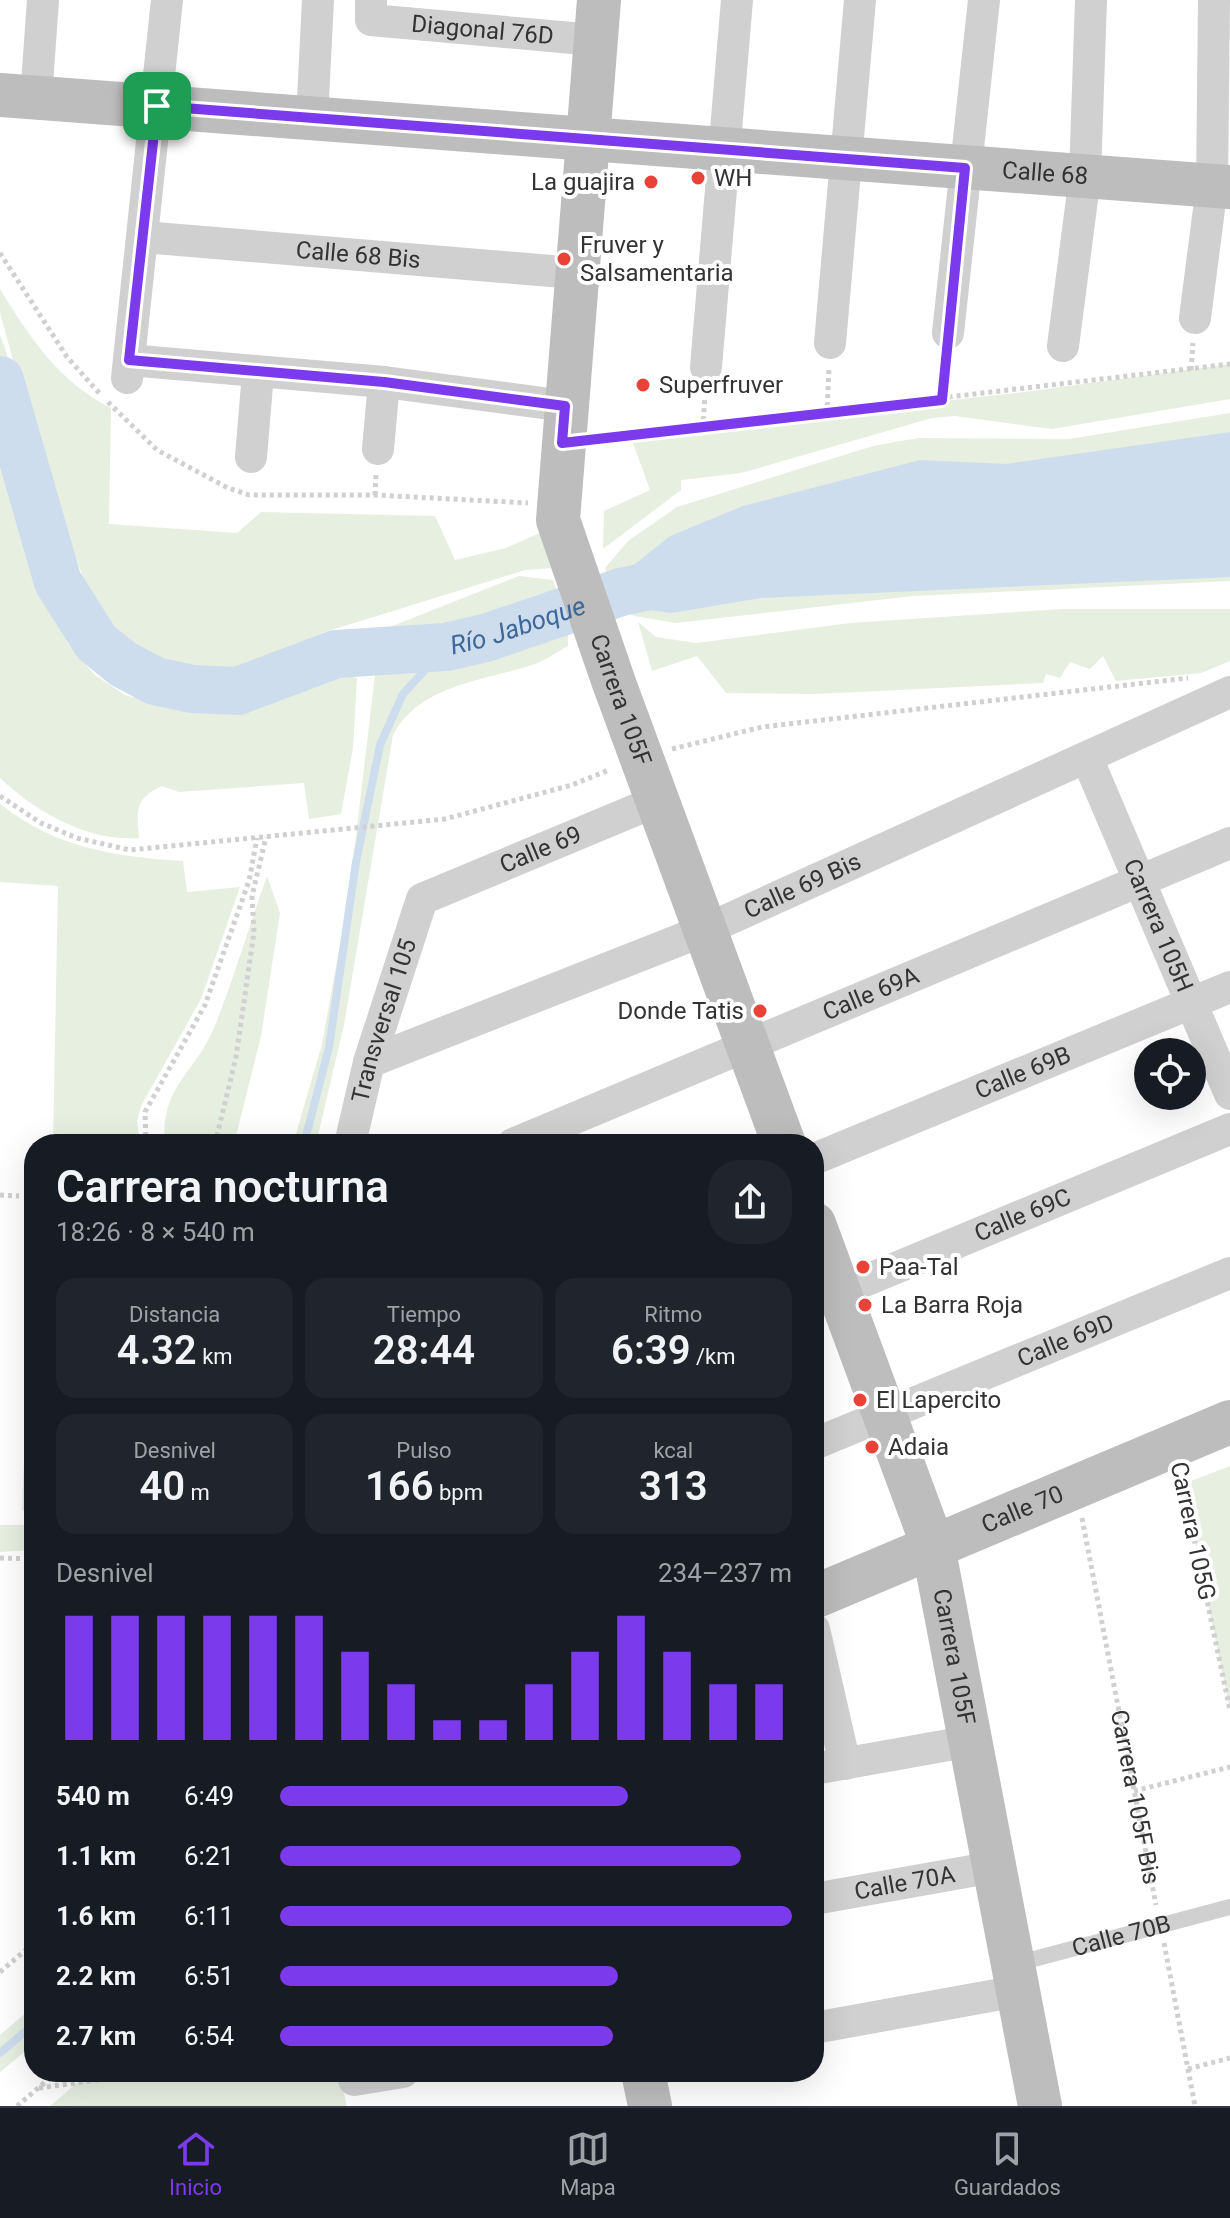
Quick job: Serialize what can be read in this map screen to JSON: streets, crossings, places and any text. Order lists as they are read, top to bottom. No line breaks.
{"streets":{"street":["Diagonal 76D","Calle 68","Calle 68 Bis","Carrera 105F","Calle 69","Calle 69 Bis","Carrera 105H","Calle 69A","Transversal 105","Calle 69B","Calle 69C","Calle 69D","Calle 70","Calle 70A","Calle 70B"],"path":["Carrera 105G","Carrera 105F Bis"]},"crossings":[["Diagonal 76D","Carrera 105F"],["Calle 68","Carrera 105F"],["Calle 68 Bis","Carrera 105F"],["Carrera 105F","Calle 69"],["Carrera 105F","Calle 69 Bis"],["Carrera 105F","Calle 69A"],["Carrera 105F","Calle 69C"],["Carrera 105F","Calle 69D"],["Carrera 105F","Calle 70"],["Carrera 105F","Calle 70A"],["Carrera 105F","Calle 70B"],["Calle 69","Transversal 105"],["Calle 69 Bis","Carrera 105H"],["Calle 69 Bis","Transversal 105"],["Carrera 105H","Calle 69A"],["Carrera 105H","Calle 69B"],["Calle 70","Carrera 105G"],["Calle 70","Carrera 105F Bis"],["Carrera 105F Bis","Calle 70B"]],"water":["Río Jaboque"],"places":["WH","La guajira","Fruver y Salsamentaria","Superfruver","Donde Tatis","Paa-Tal","La Barra Roja","El Lapercito","Adaia"],"page":{"heading":["Carrera nocturna","18:26 · 8 × 540 m"],"stats":[["Distancia","4.32 km"],["Tiempo","28:44"],["Ritmo","6:39 /km"],["Desnivel","40 m"],["Pulso","166 bpm"],["kcal","313"]],"chart":["Desnivel","234–237 m"],"list":[{"name":"540 m","note":"6:49"},{"name":"1.1 km","note":"6:21"},{"name":"1.6 km","note":"6:11"},{"name":"2.2 km","note":"6:51"},{"name":"2.7 km","note":"6:54"}],"tabs":["Inicio","Mapa","Guardados"]}}
